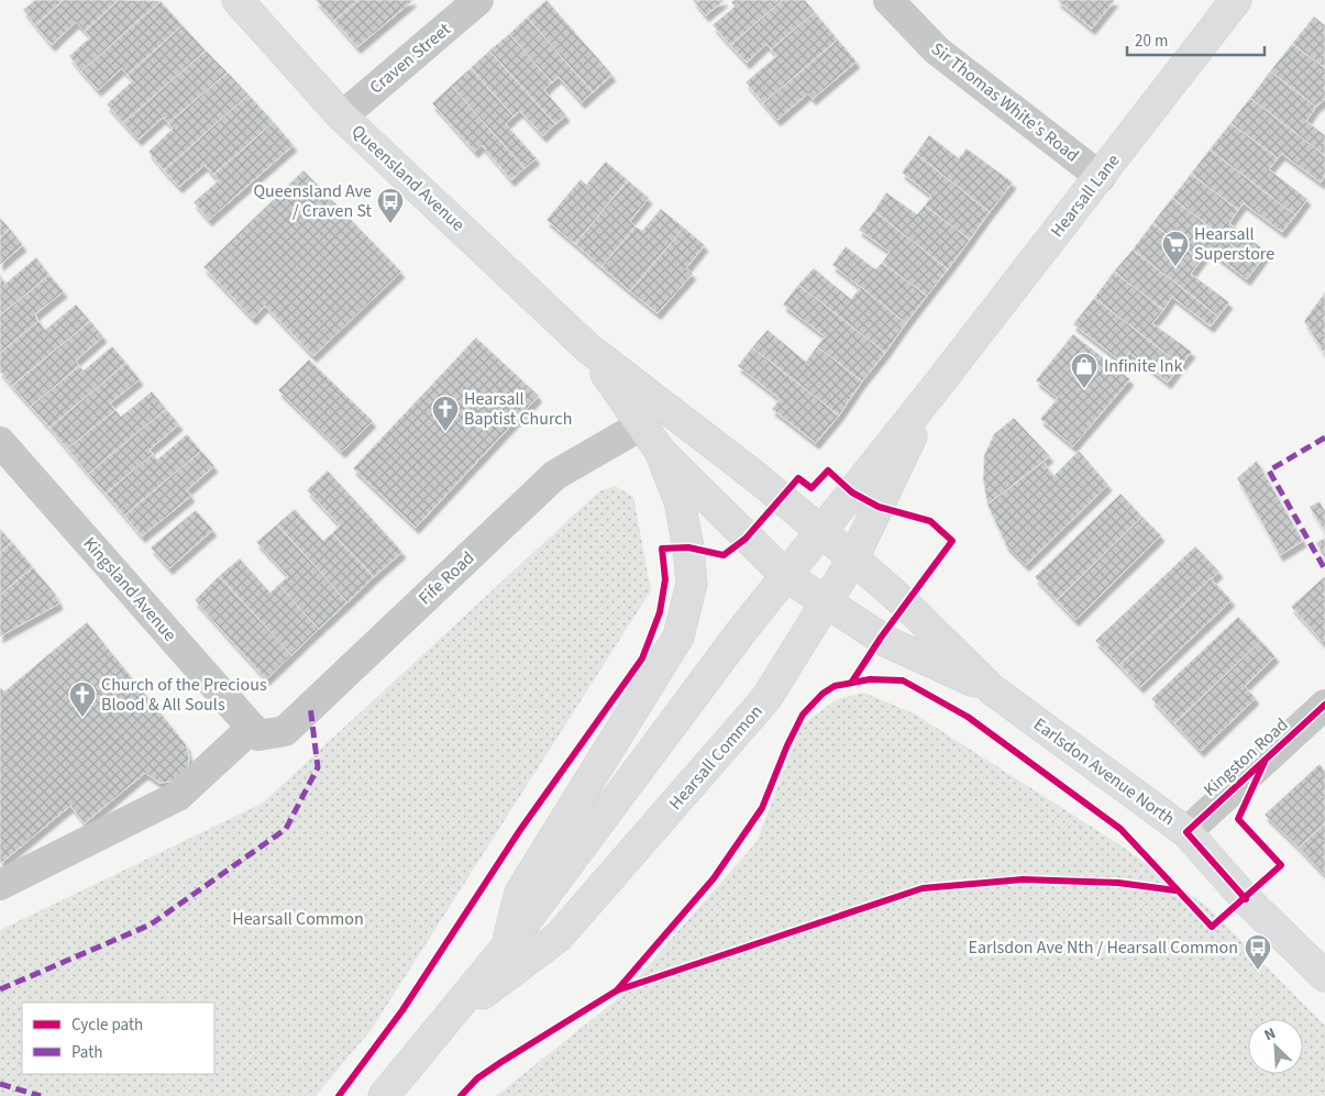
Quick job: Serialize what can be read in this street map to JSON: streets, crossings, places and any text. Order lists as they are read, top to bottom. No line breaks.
{"streets":{"main road":["Queensland Avenue","Hearsall Lane","Hearsall Common","Earlsdon Avenue North"],"street":["Craven Street","Sir Thomas White's Road","Fife Road","Kingsland Avenue","Kingston Road"]},"crossings":[["Craven Street","Queensland Avenue"],["Sir Thomas White's Road","Hearsall Lane"],["Queensland Avenue","Hearsall Lane"],["Queensland Avenue","Fife Road"],["Queensland Avenue","Hearsall Common"],["Queensland Avenue","Earlsdon Avenue North"],["Hearsall Lane","Hearsall Common"],["Hearsall Lane","Earlsdon Avenue North"],["Fife Road","Kingsland Avenue"],["Hearsall Common","Earlsdon Avenue North"],["Kingston Road","Earlsdon Avenue North"]],"parks":["Hearsall Common"],"places":{"bus stop":["Queensland Ave / Craven St","Earlsdon Ave Nth / Hearsall Common"],"supermarket":["Hearsall Superstore"],"shop":["Infinite Ink"],"church":["Hearsall Baptist Church","Church of the Precious Blood & All Souls"]},"legend":["Cycle path","Path"],"scale_bar":"20 m","north":"top left"}
